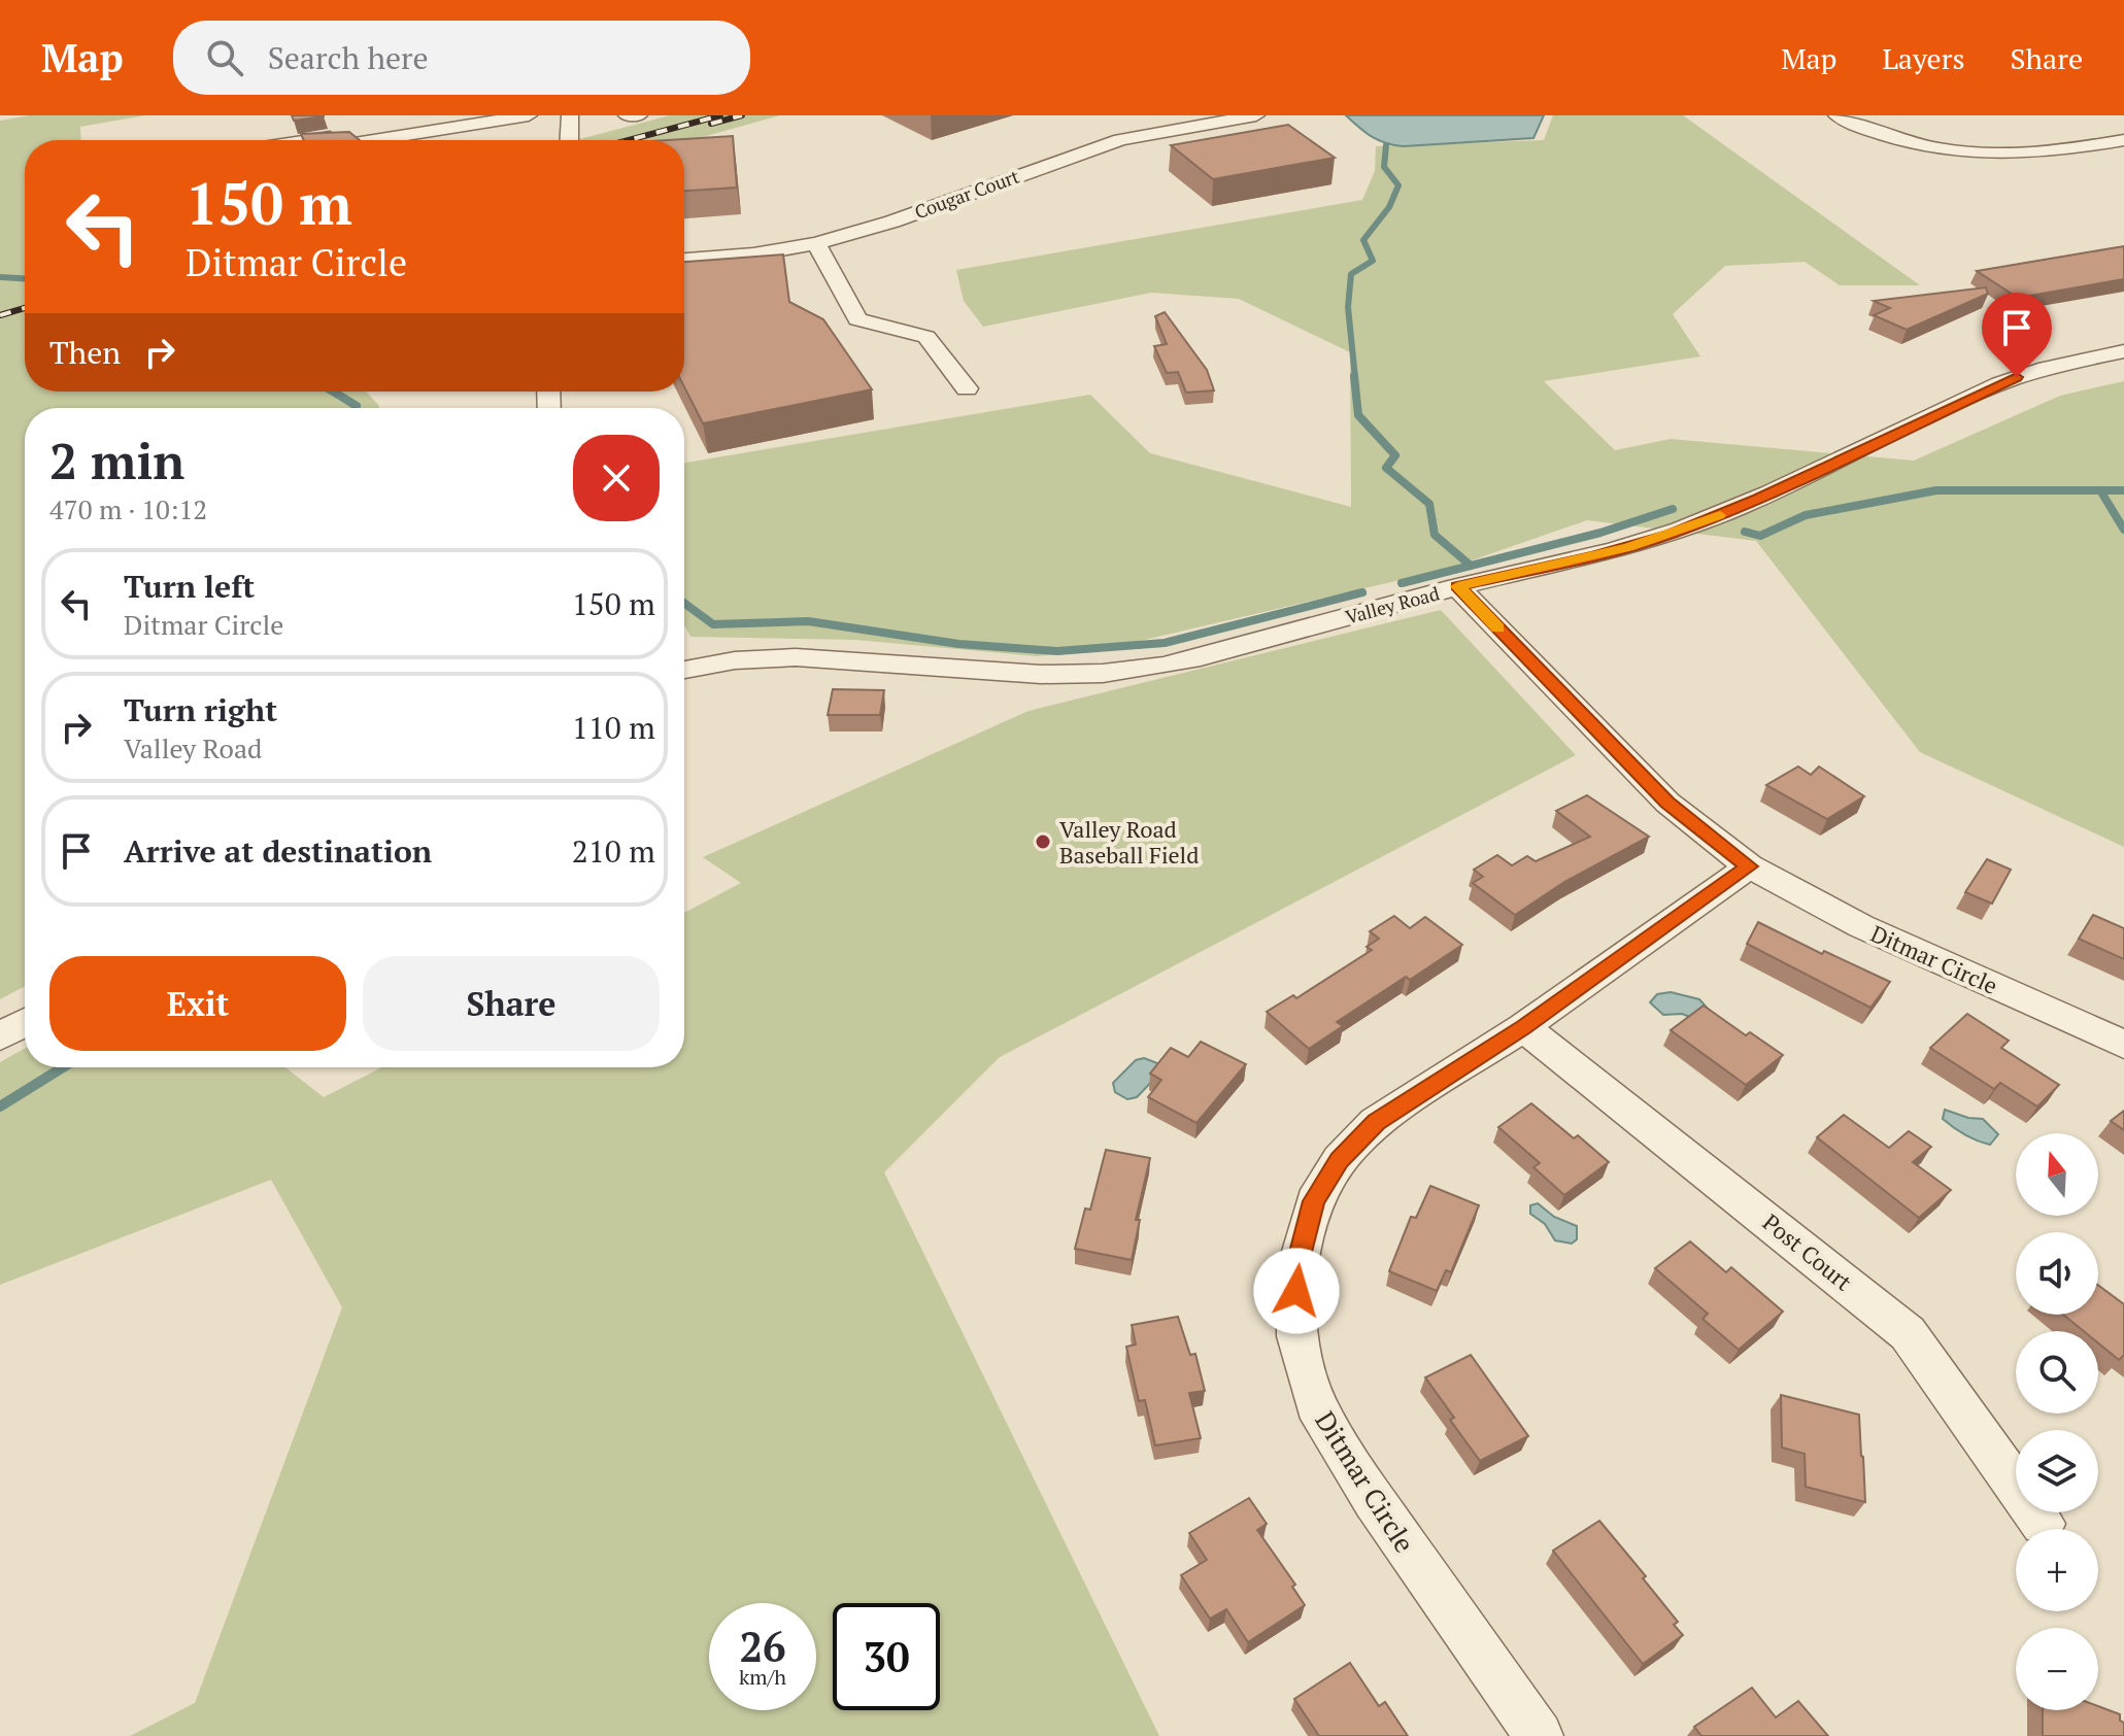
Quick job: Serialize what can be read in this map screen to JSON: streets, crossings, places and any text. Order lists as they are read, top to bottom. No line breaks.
{"streets":{"street":["Cougar Court","Valley Road","Ditmar Circle","Post Court"]},"crossings":[["Valley Road","Ditmar Circle"],["Ditmar Circle","Post Court"]],"places":["Valley Road Baseball Field"],"north":"top","page":{"header":"Map","search":"Search here","nav":["Map","Layers","Share"],"turn":["150 m","Ditmar Circle"],"then":"Then","heading":["2 min","470 m · 10:12"],"list":[{"name":"Turn left","note":"Ditmar Circle","value":"150 m"},{"name":"Turn right","note":"Valley Road","value":"110 m"},{"name":"Arrive at destination","value":"210 m"}],"buttons":["Exit","Share"],"map_buttons":["+","−"],"speed":"26 km/h","limit":"30"}}
